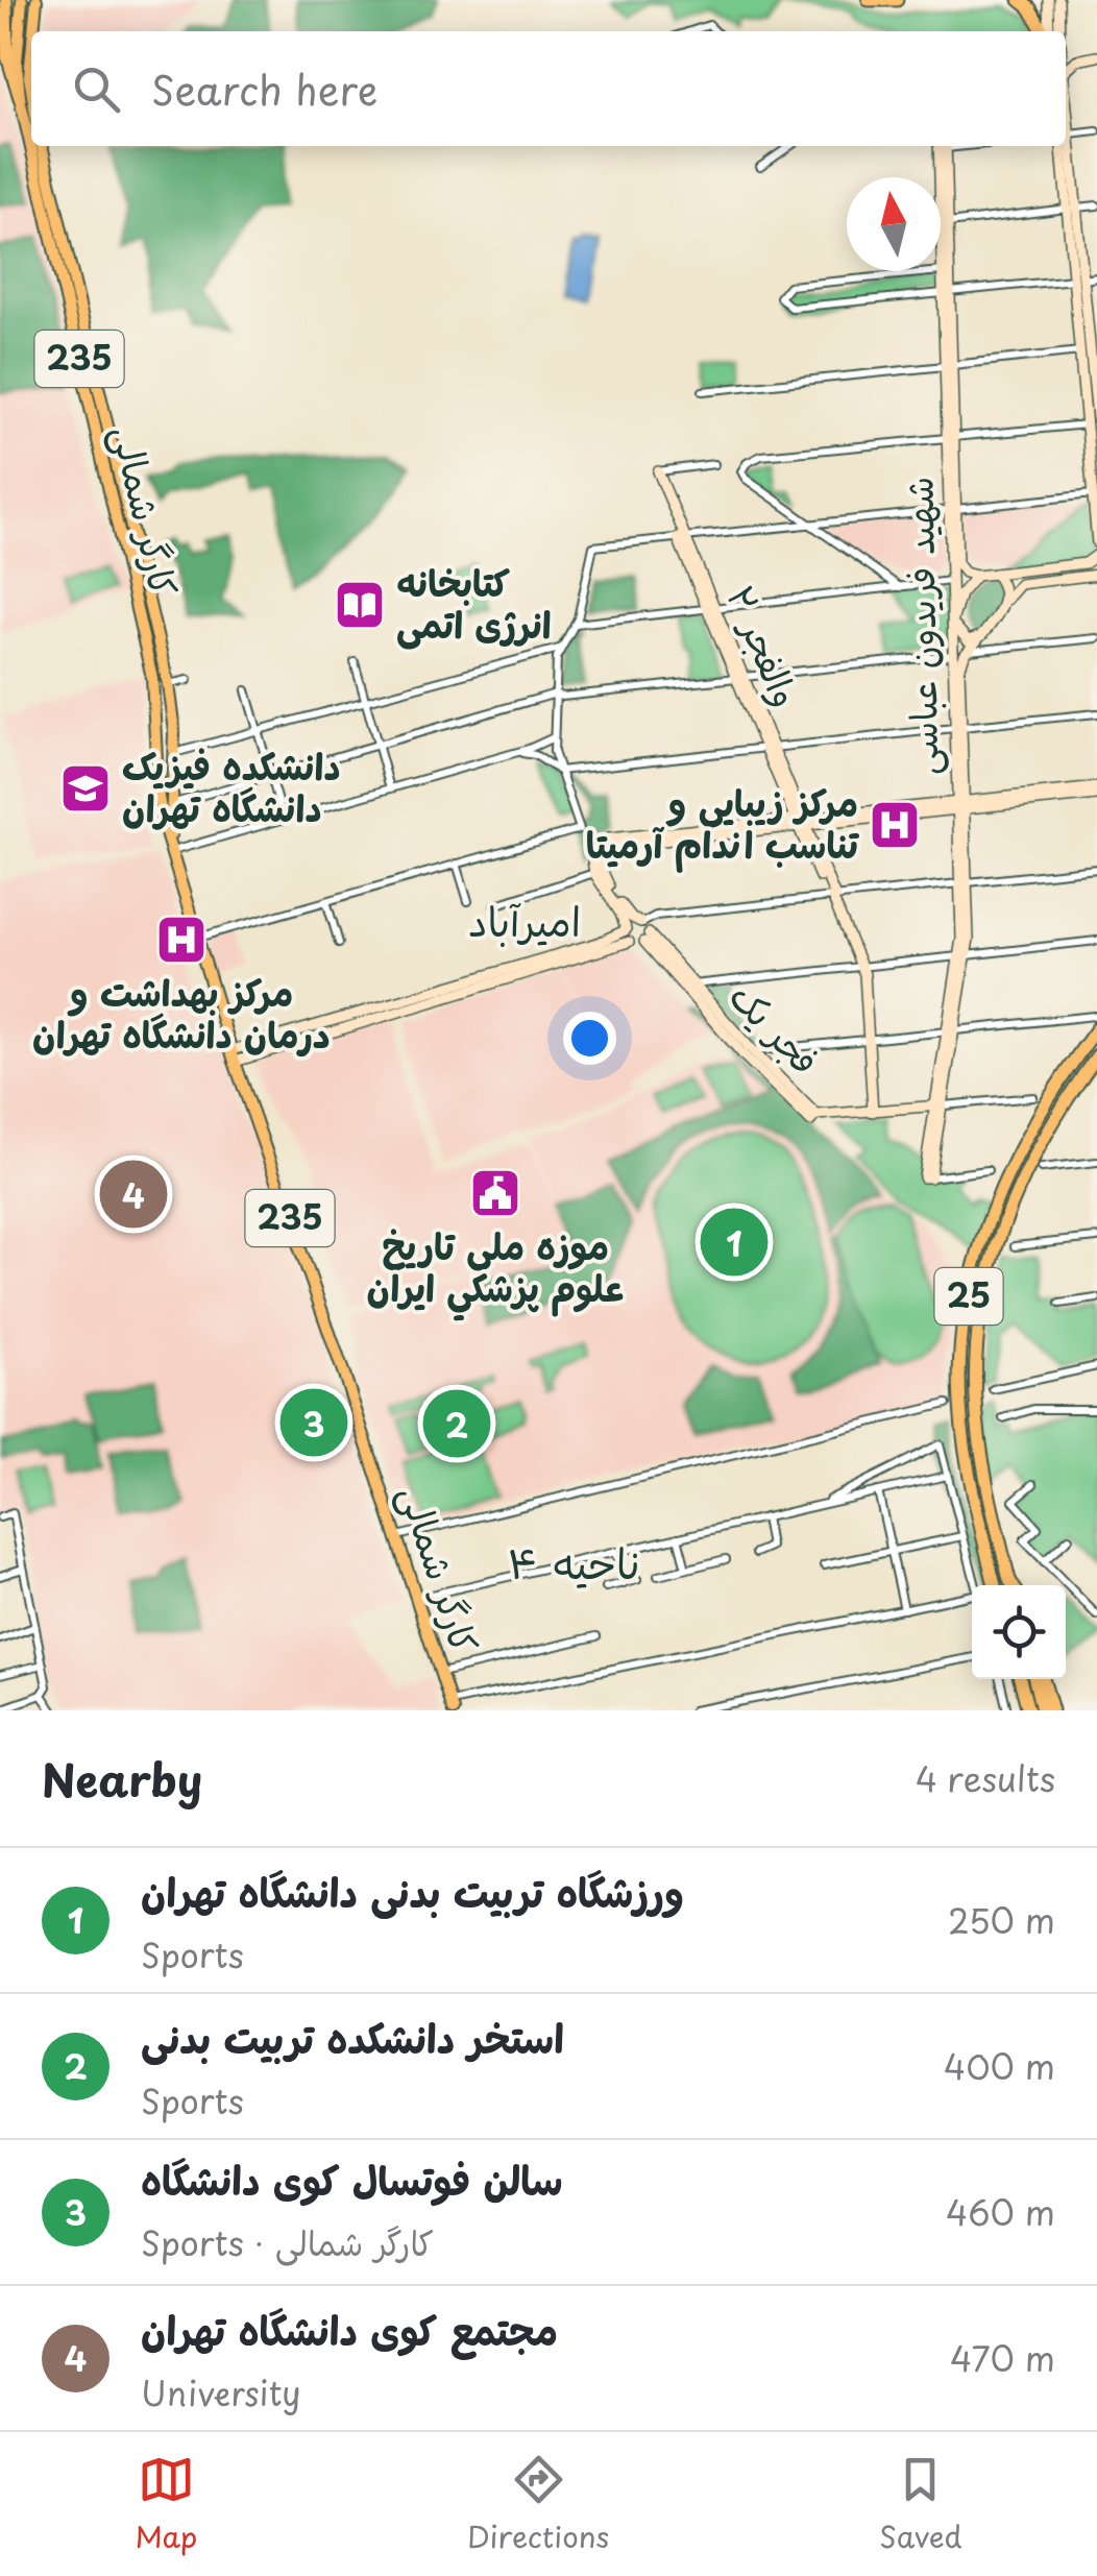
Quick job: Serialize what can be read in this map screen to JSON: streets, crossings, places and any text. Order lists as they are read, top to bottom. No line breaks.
{"streets":{"highway":["25"],"main road":["235","کارگر شمالی"],"street":["شهید فریدون عباسی","والفجر ۲","فجر یک"]},"crossings":[["والفجر ۲","فجر یک"]],"districts":["امیرآباد","ناحیه ۴"],"places":{"library":["کتابخانه انرژی اتمی"],"school or university":["دانشکده فیزیک دانشگاه تهران"],"hospital":["مرکز زیبایی و تناسب اندام آرمیتا","مرکز بهداشت و درمان دانشگاه تهران"],"public building":["موزه ملي تاريخ علوم پزشكي ايران"]},"north":"top","page":{"search":"Search here","pins":["4","1","3","2"],"heading":["Nearby","4 results"],"list":[{"mark":"1","name":"ورزشگاه تربیت بدنی دانشگاه تهران","note":"Sports","value":"250 m"},{"mark":"2","name":"استخر دانشکده تربیت بدنی","note":"Sports","value":"400 m"},{"mark":"3","name":"سالن فوتسال کوی دانشگاه","note":"Sports · کارگر شمالی","value":"460 m"},{"mark":"4","name":"مجتمع کوی دانشگاه تهران","note":"University","value":"470 m"}],"nav":["Map","Directions","Saved"]}}
